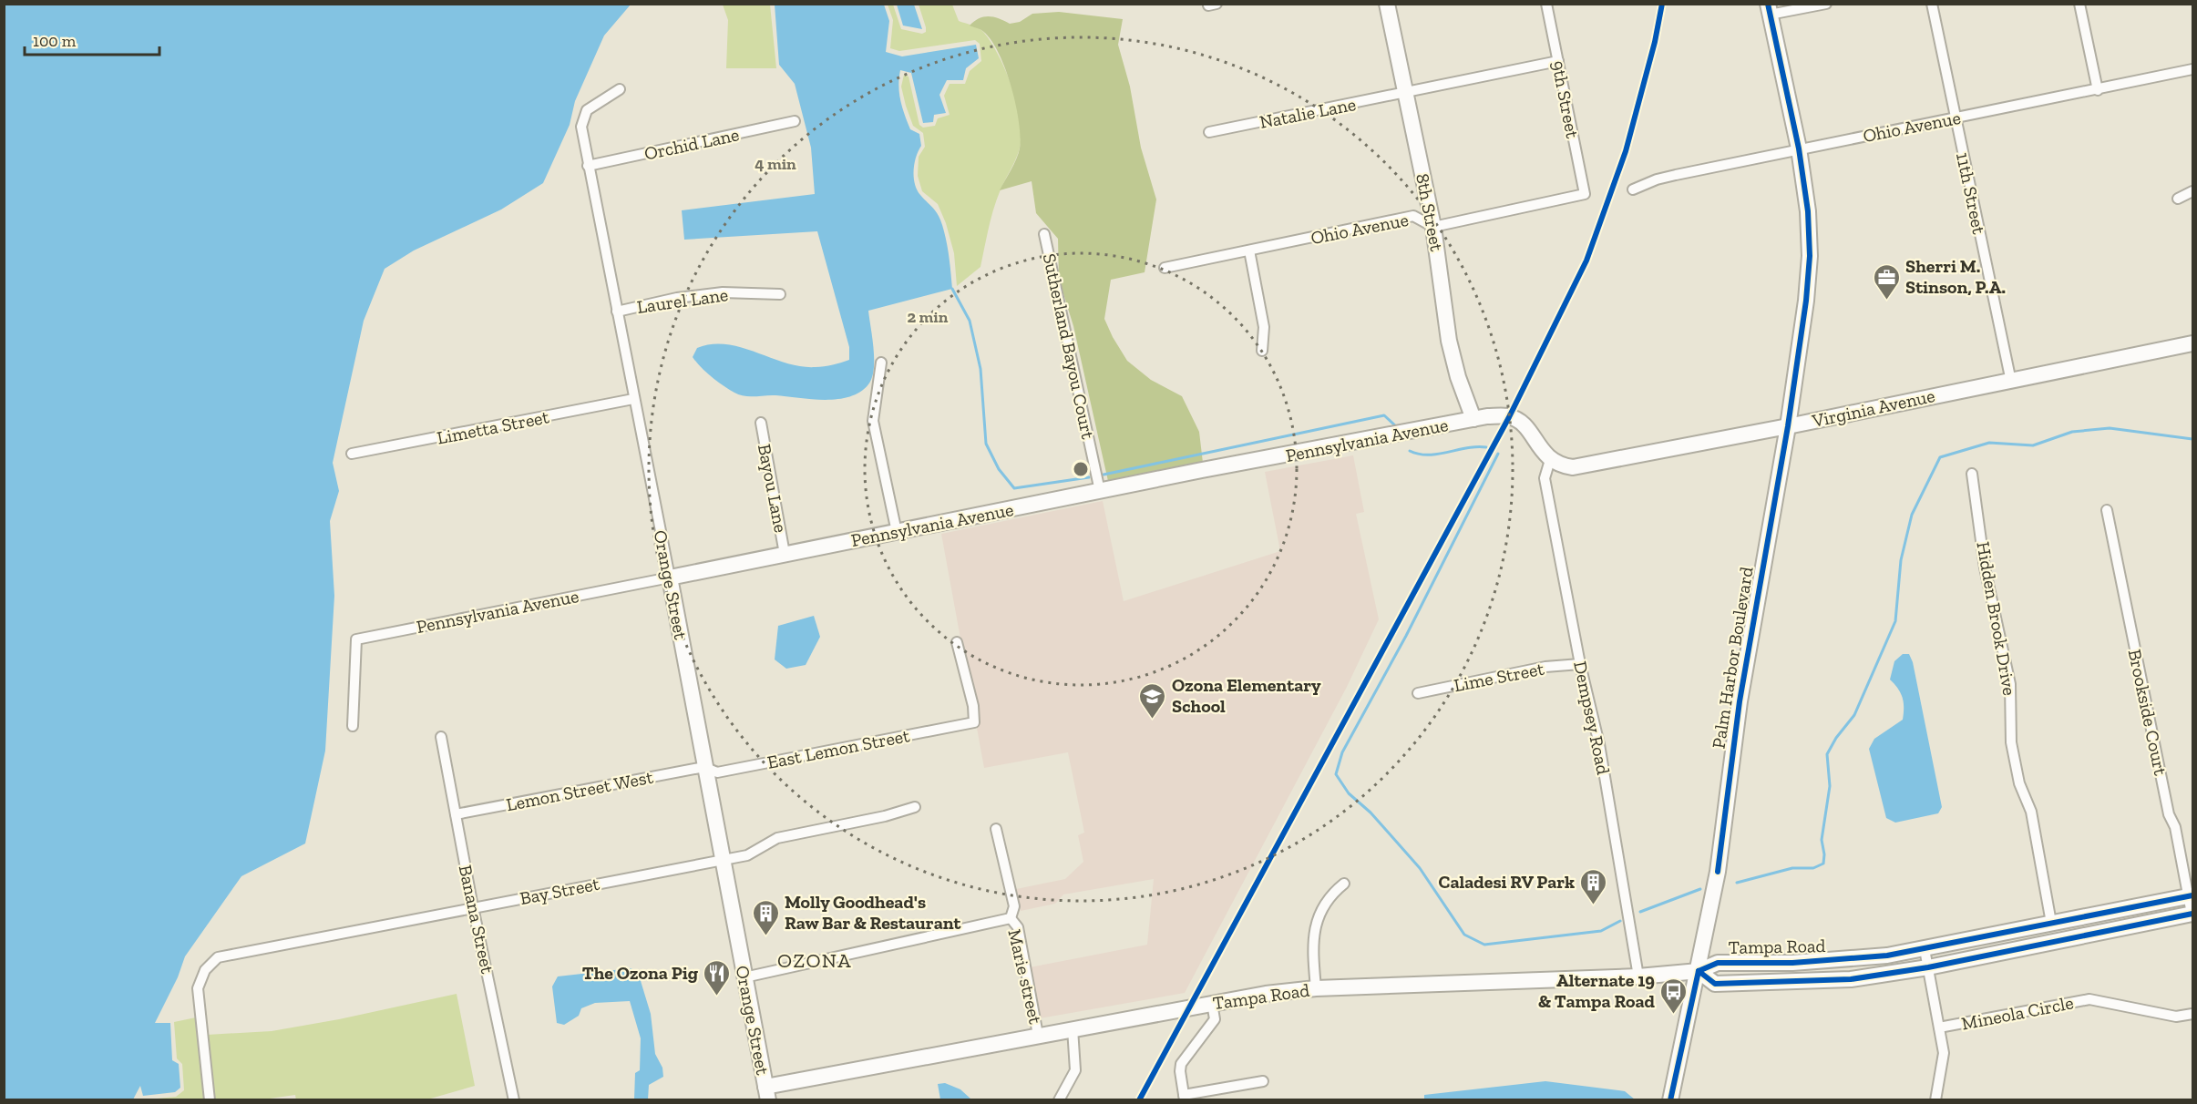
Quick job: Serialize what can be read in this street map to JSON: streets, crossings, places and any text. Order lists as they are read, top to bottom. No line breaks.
{"streets":{"street":["9th Street","Natalie Lane","Ohio Avenue","Orchid Lane","11th Street","8th Street","Laurel Lane","Sutherland Bayou Court","Virginia Avenue","Limetta Street","Pennsylvania Avenue","Bayou Lane","Orange Street","Hidden Brook Drive","Palm Harbor Boulevard","Lime Street","Brookside Court","Dempsey Road","East Lemon Street","Lemon Street West","Bay Street","Banana Street","Tampa Road","Marie street","Mineola Circle"]},"crossings":[["9th Street","Natalie Lane"],["9th Street","Ohio Avenue"],["Natalie Lane","8th Street"],["Ohio Avenue","11th Street"],["Ohio Avenue","8th Street"],["Orchid Lane","Orange Street"],["11th Street","Virginia Avenue"],["8th Street","Pennsylvania Avenue"],["Laurel Lane","Orange Street"],["Sutherland Bayou Court","Pennsylvania Avenue"],["Virginia Avenue","Pennsylvania Avenue"],["Virginia Avenue","Palm Harbor Boulevard"],["Virginia Avenue","Dempsey Road"],["Limetta Street","Orange Street"],["Pennsylvania Avenue","Bayou Lane"],["Pennsylvania Avenue","Orange Street"],["Pennsylvania Avenue","Dempsey Road"],["Orange Street","East Lemon Street"],["Orange Street","Lemon Street West"],["Orange Street","Bay Street"],["Orange Street","Tampa Road"],["Hidden Brook Drive","Tampa Road"],["Palm Harbor Boulevard","Tampa Road"],["Lime Street","Dempsey Road"],["Brookside Court","Tampa Road"],["Dempsey Road","Tampa Road"],["East Lemon Street","Lemon Street West"],["Lemon Street West","Banana Street"],["Bay Street","Banana Street"],["Tampa Road","Marie street"]],"districts":["OZONA"],"places":{"office":["Sherri M. Stinson, P.A."],"school or university":["Ozona Elementary School"],"building":["Caladesi RV Park","Molly Goodhead's Raw Bar & Restaurant"],"restaurant":["The Ozona Pig"],"bus stop":["Alternate 19 & Tampa Road"]},"scale_bar":"100 m","rings":["4 min","2 min"]}
